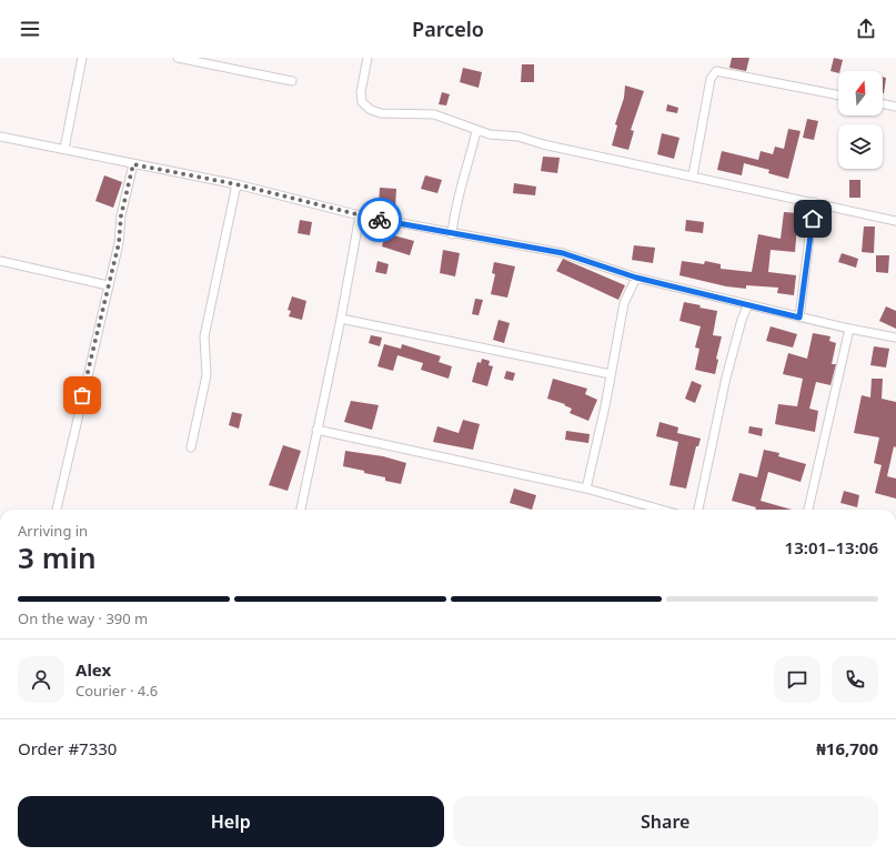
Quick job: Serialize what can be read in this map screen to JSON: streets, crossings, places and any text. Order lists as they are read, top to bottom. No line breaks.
{"north":"top","page":{"header":"Parcelo","heading":["3 min","Arriving in","13:01–13:06"],"panel":["Alex","Courier · 4.6","Order #7330","₦16,700"],"bar":"On the way · 390 m","buttons":["Help","Share"]}}
